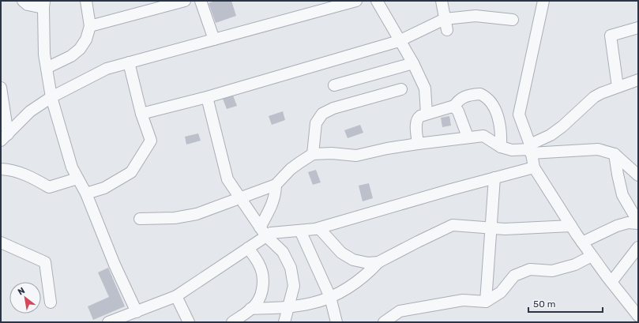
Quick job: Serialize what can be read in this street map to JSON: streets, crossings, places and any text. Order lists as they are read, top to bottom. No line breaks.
{"scale_bar":"50 m","north":"top left"}
